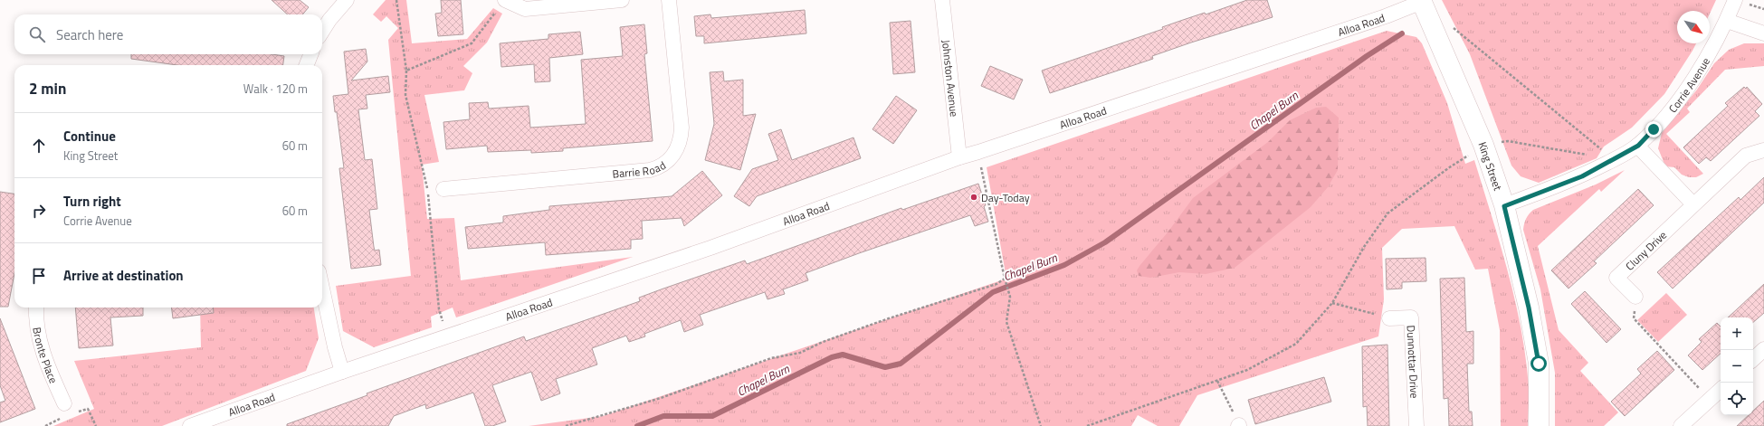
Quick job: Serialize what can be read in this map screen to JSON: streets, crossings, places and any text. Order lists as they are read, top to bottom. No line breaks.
{"streets":{"main road":["King Street"],"street":["Alloa Road","Johnston Avenue","Corrie Avenue","Barrie Road","Cluny Drive","Bronte Place","Dunnottar Drive"]},"crossings":[["Alloa Road","Johnston Avenue"],["Alloa Road","King Street"],["Corrie Avenue","King Street"]],"water":["Chapel Burn"],"places":["Day-Today"],"north":"bottom right","page":{"search":"Search here","heading":["2 min","Walk · 120 m"],"list":[["Continue","King Street","60 m"],["Turn right","Corrie Avenue","60 m"],"Arrive at destination"],"map_buttons":["+","−"]}}
